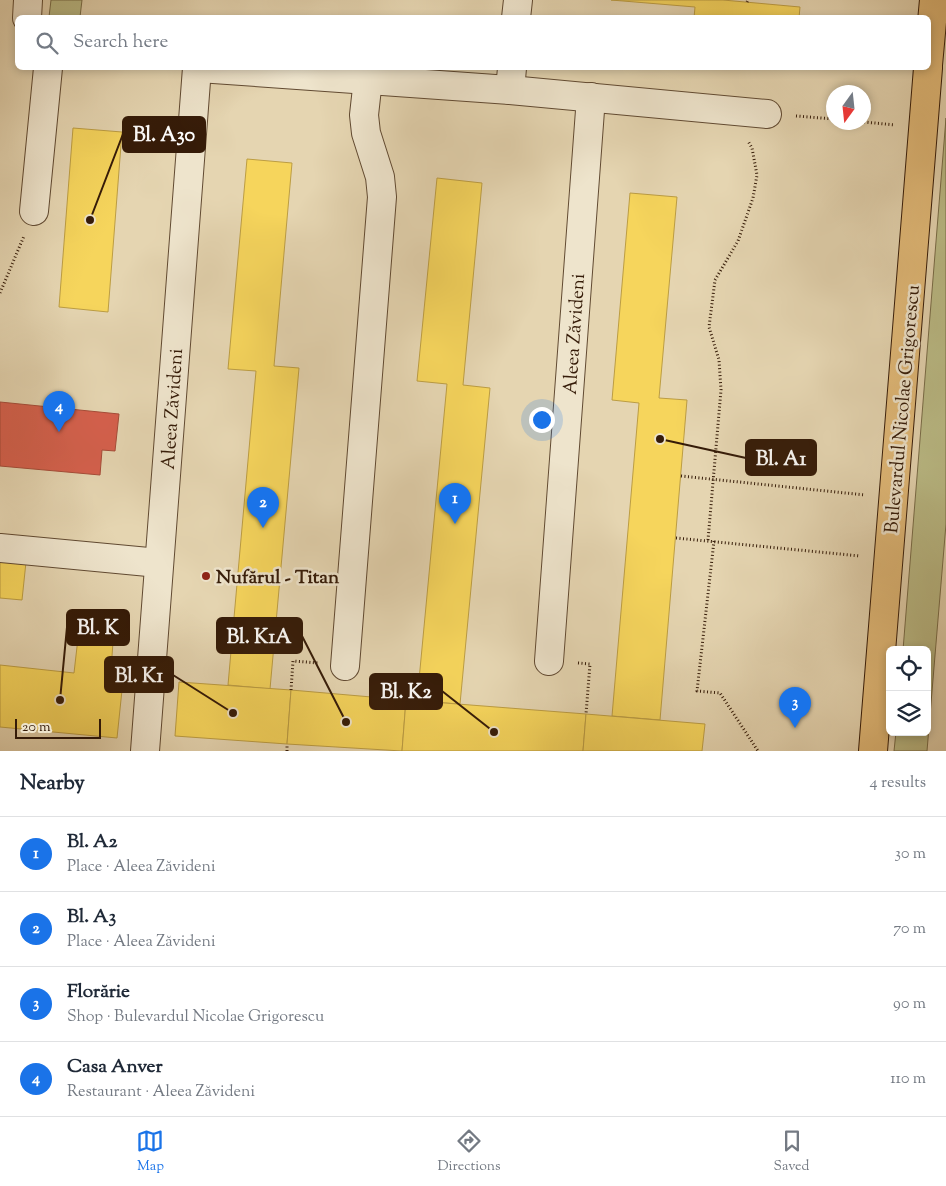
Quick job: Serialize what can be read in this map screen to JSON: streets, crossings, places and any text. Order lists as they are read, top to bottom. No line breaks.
{"streets":{"main road":["Bulevardul Nicolae Grigorescu"],"street":["Aleea Zăvideni"]},"places":["Bl. A30","Bl. A1","Nufărul - Titan","Bl. K","Bl. K1","Bl. K1A","Bl. K2"],"scale_bar":"20 m","north":"bottom","page":{"search":"Search here","pins":["4","1","2","3"],"scale":"20 m","heading":["Nearby","4 results"],"list":[{"mark":"1","name":"Bl. A2","note":"Place · Aleea Zăvideni","value":"30 m"},{"mark":"2","name":"Bl. A3","note":"Place · Aleea Zăvideni","value":"70 m"},{"mark":"3","name":"Florărie","note":"Shop · Bulevardul Nicolae Grigorescu","value":"90 m"},{"mark":"4","name":"Casa Anver","note":"Restaurant · Aleea Zăvideni","value":"110 m"}],"nav":["Map","Directions","Saved"]}}
